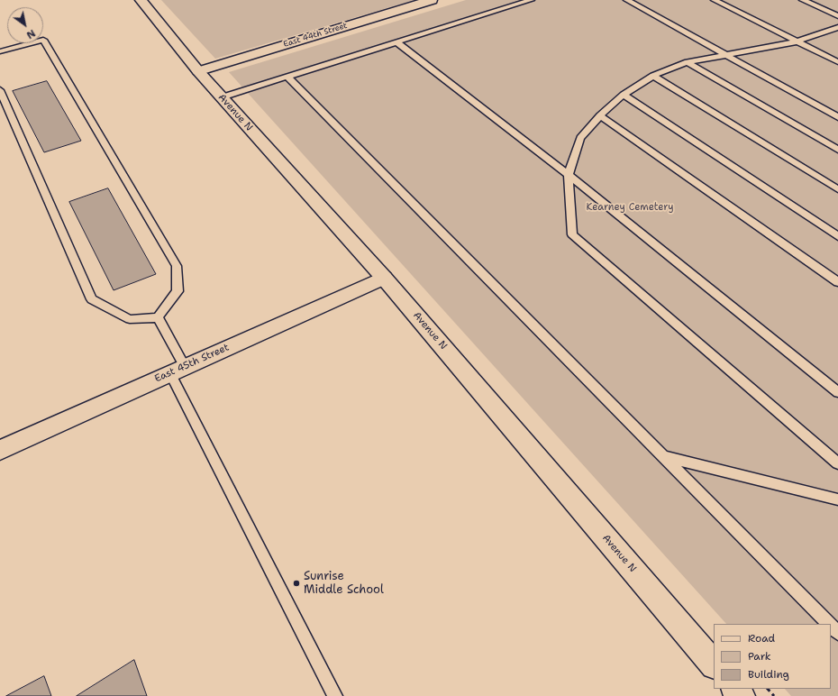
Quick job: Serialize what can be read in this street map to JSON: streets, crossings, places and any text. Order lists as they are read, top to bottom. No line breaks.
{"streets":{"main road":["East 44th Street","Avenue N","East 45th Street"]},"crossings":[["East 44th Street","Avenue N"],["Avenue N","East 45th Street"]],"parks":["Kearney Cemetery"],"places":["Sunrise Middle School"],"legend":["Road","Park","Building"],"north":"bottom right"}
